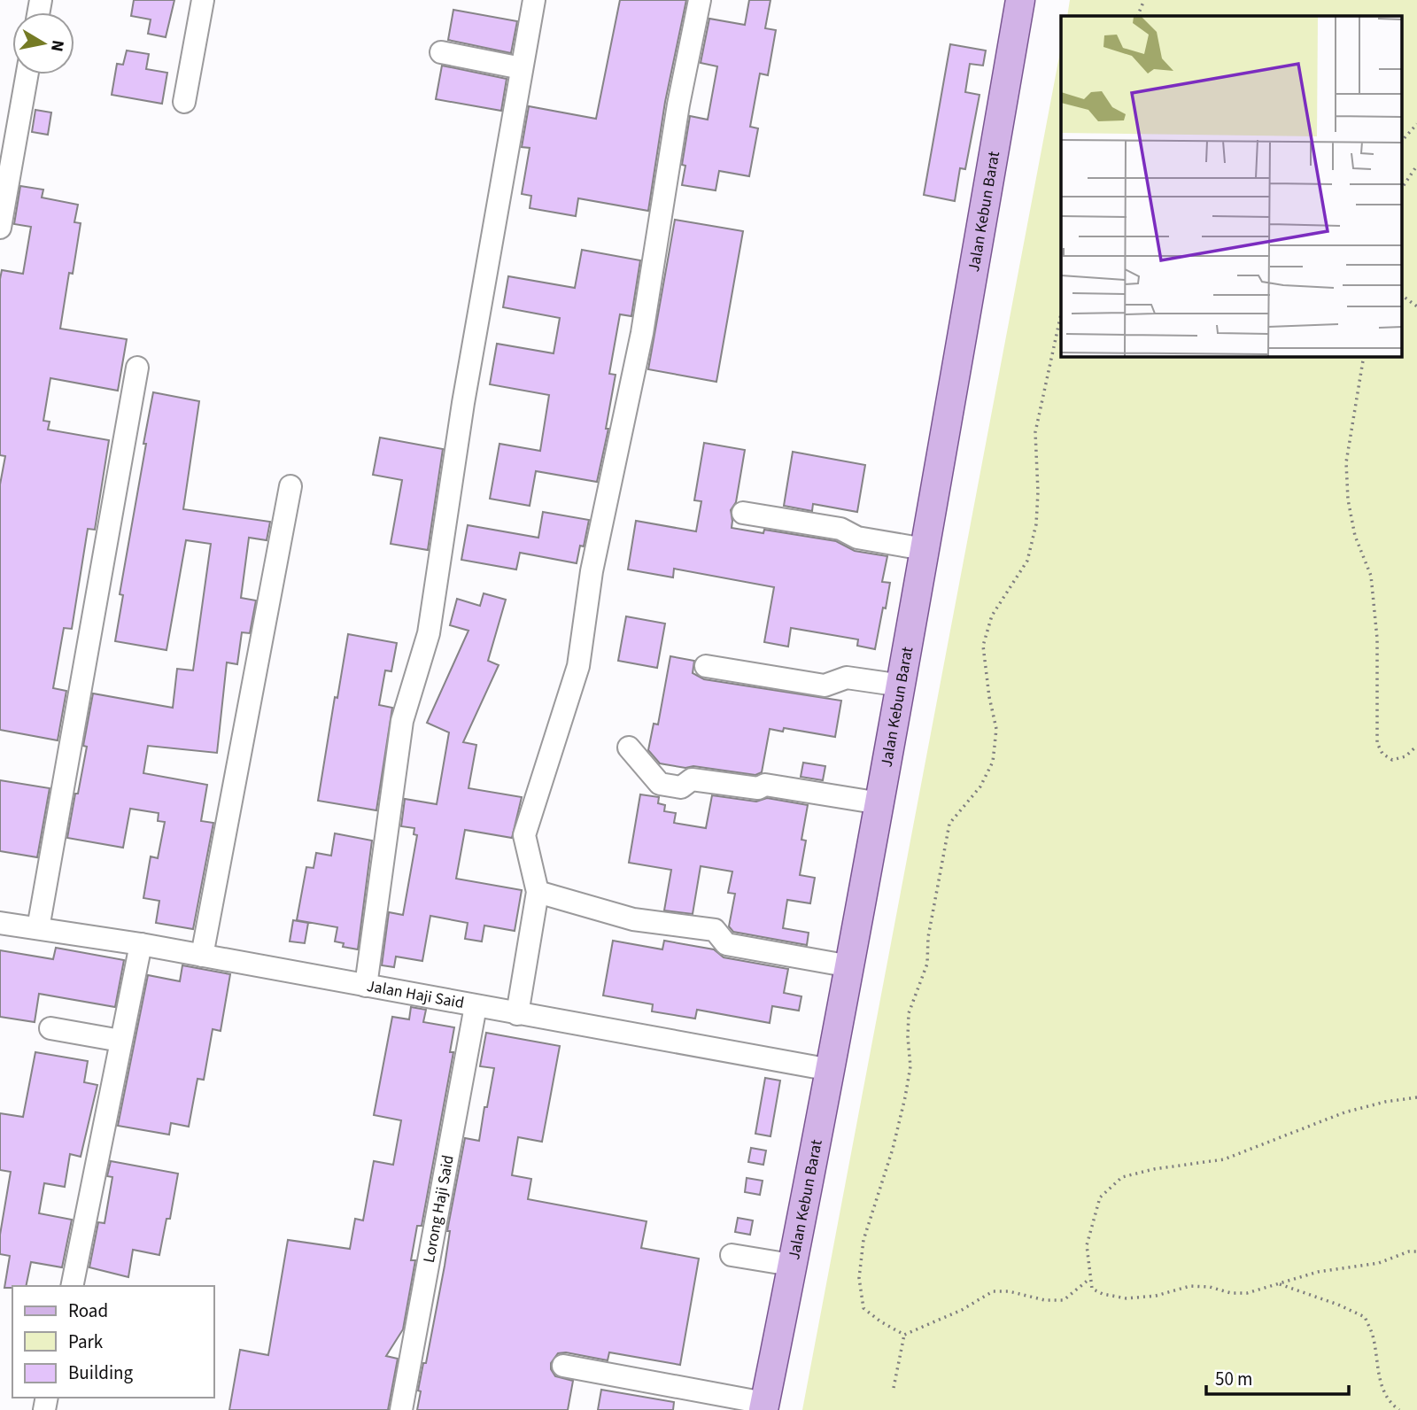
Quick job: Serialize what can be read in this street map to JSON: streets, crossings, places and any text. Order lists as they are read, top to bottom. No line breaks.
{"streets":{"main road":["Jalan Kebun Barat"],"street":["Jalan Haji Said","Lorong Haji Said"]},"crossings":[["Jalan Kebun Barat","Jalan Haji Said"],["Jalan Haji Said","Lorong Haji Said"]],"legend":["Road","Park","Building"],"scale_bar":"50 m","north":"right"}
